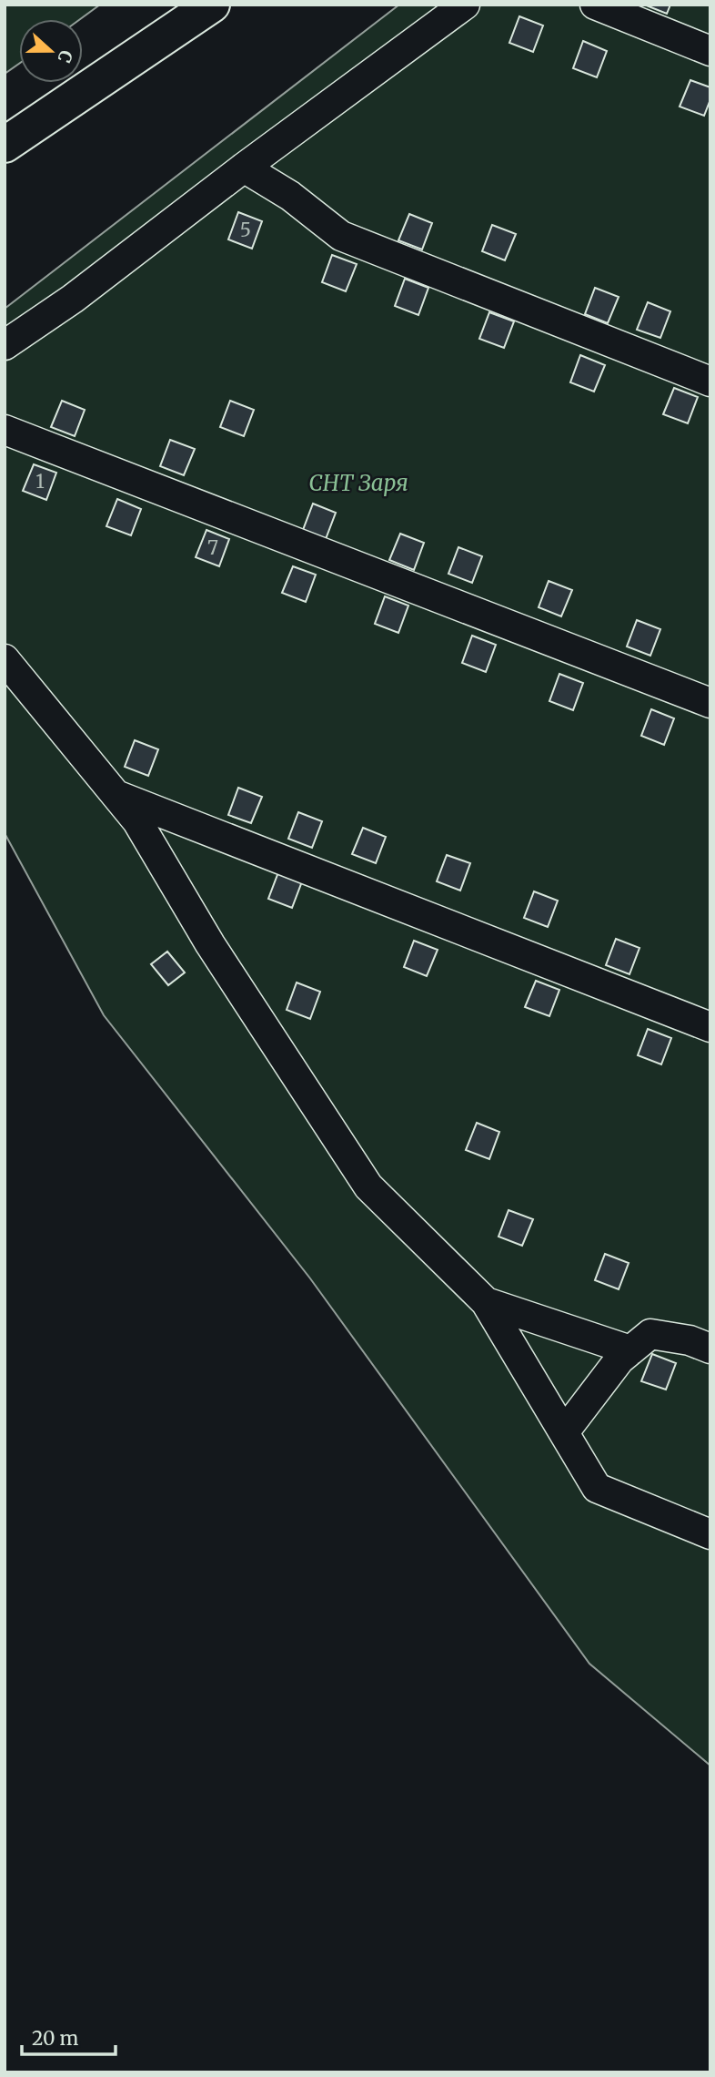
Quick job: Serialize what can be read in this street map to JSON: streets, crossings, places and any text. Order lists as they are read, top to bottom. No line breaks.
{"parks":["СНТ Заря"],"house_numbers":["5","1","7"],"scale_bar":"20 m","north":"right"}
